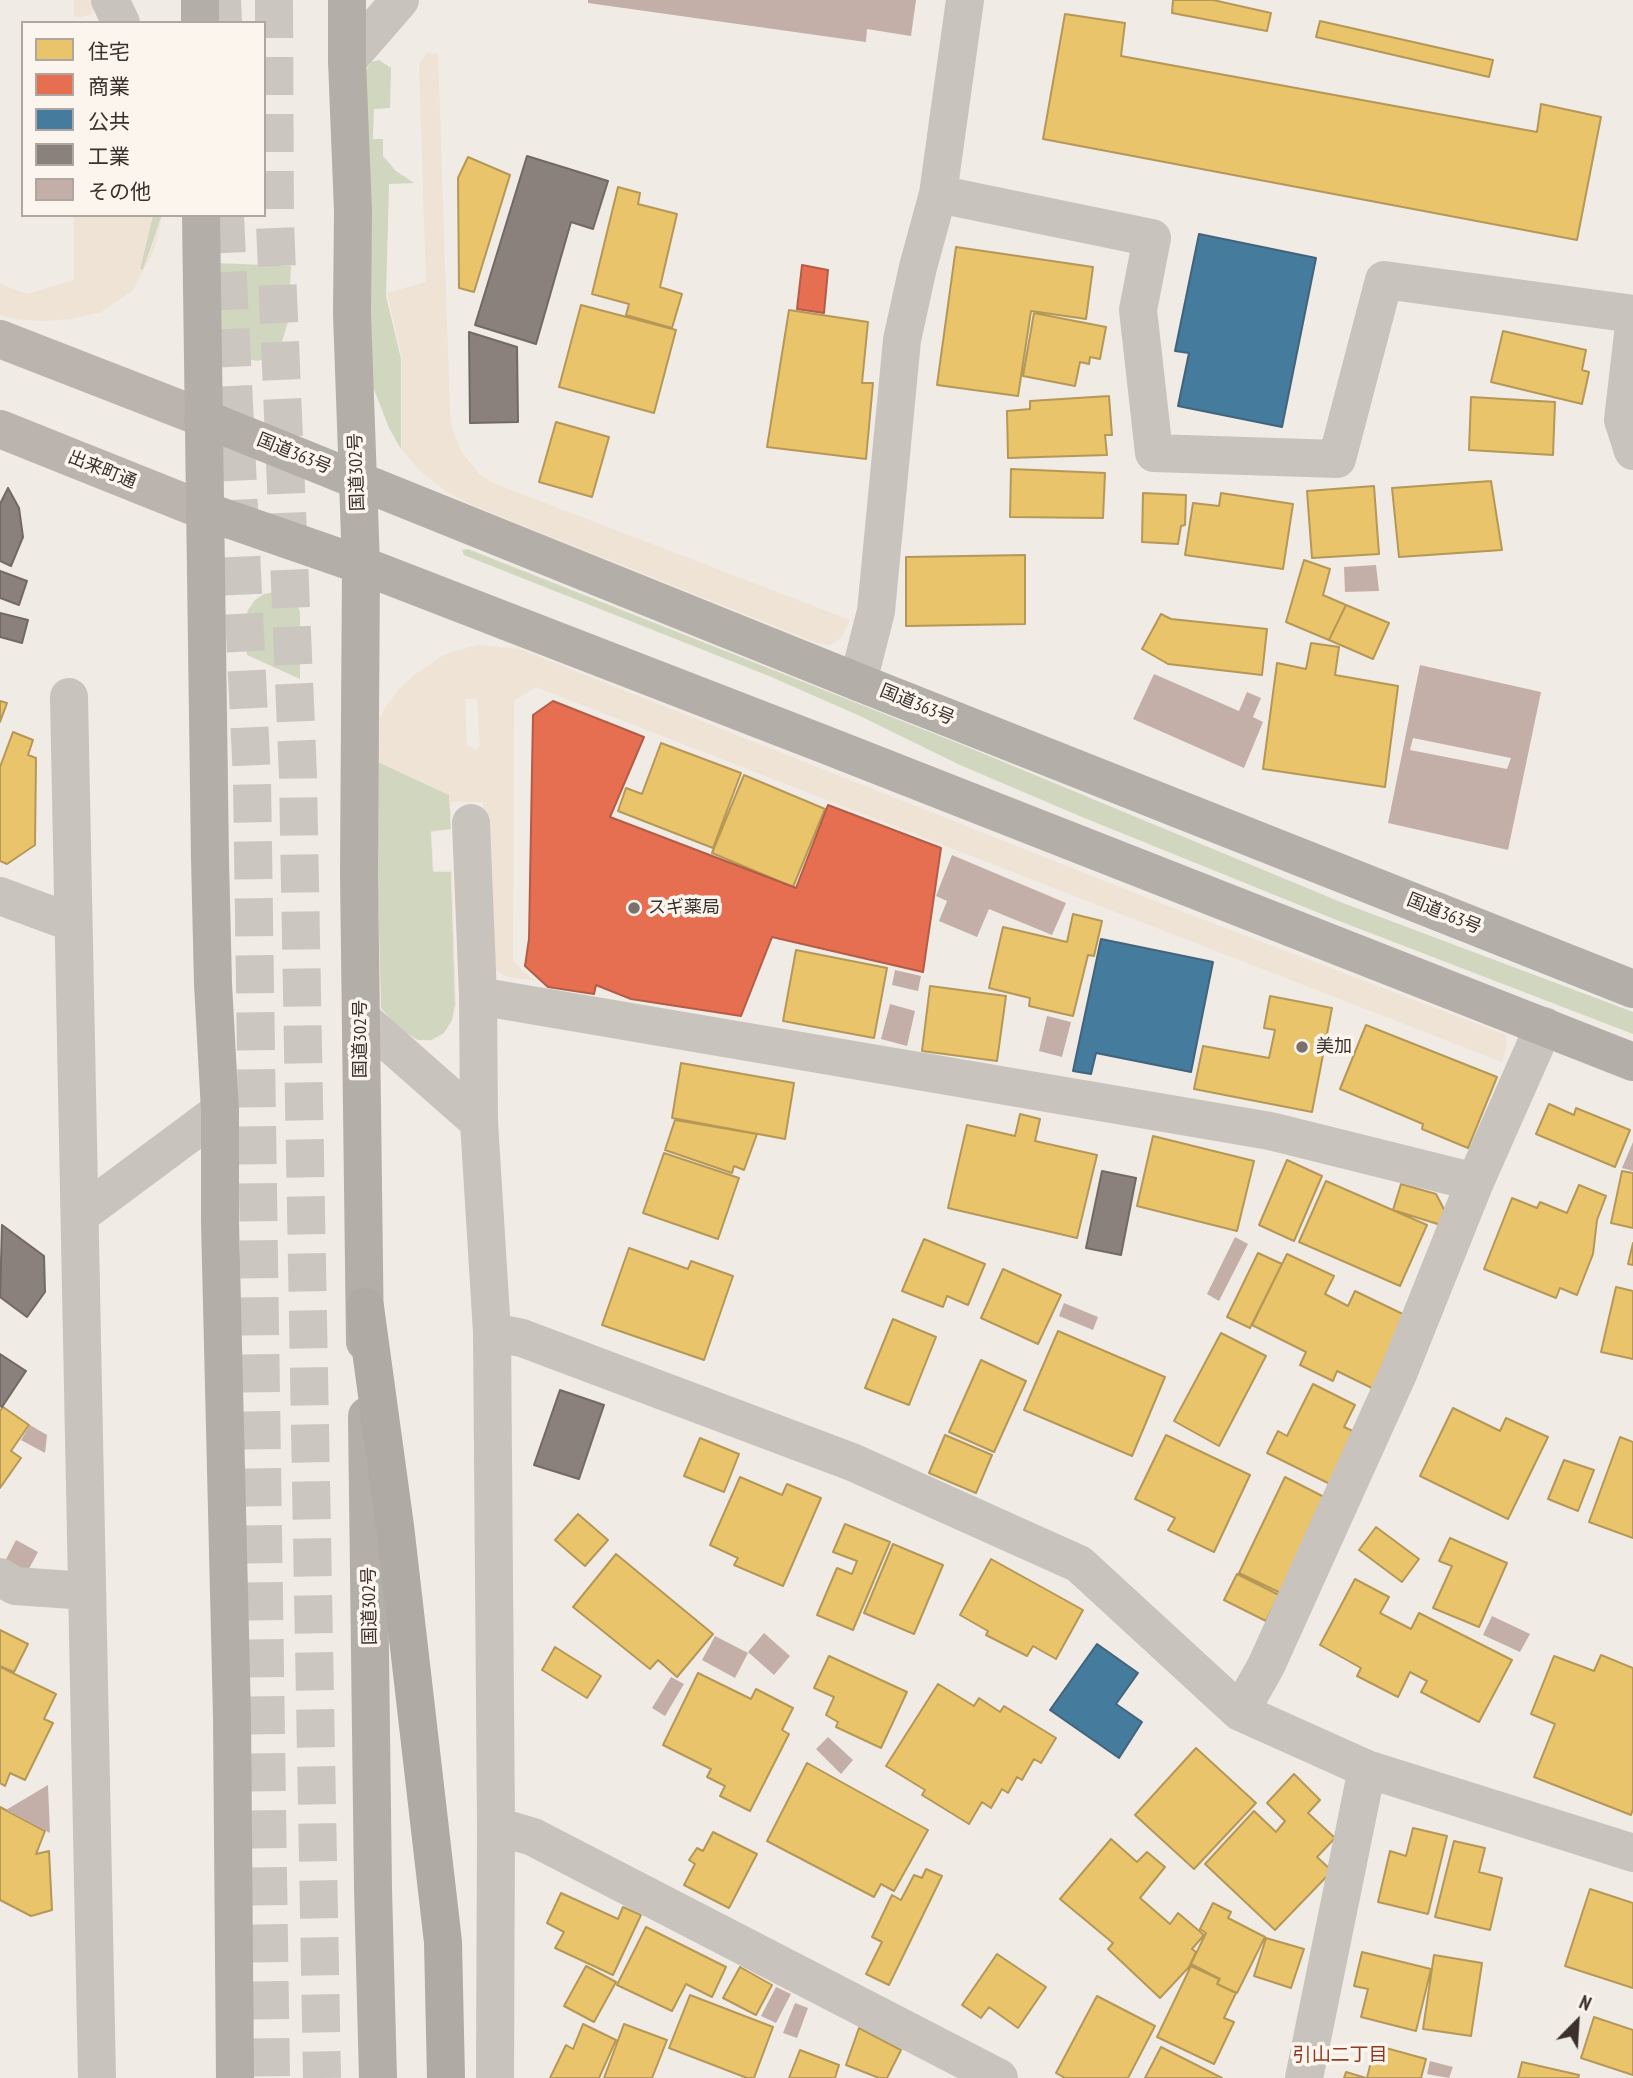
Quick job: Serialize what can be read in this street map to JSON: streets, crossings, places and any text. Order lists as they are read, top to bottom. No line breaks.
{"streets":{"highway":["国道363号","国道302号"],"main road":["出来町通"]},"crossings":[["国道363号","国道302号"]],"districts":["引山二丁目"],"places":["スギ薬局","美加"],"legend":["住宅","商業","公共","工業","その他"],"north":"top right"}
